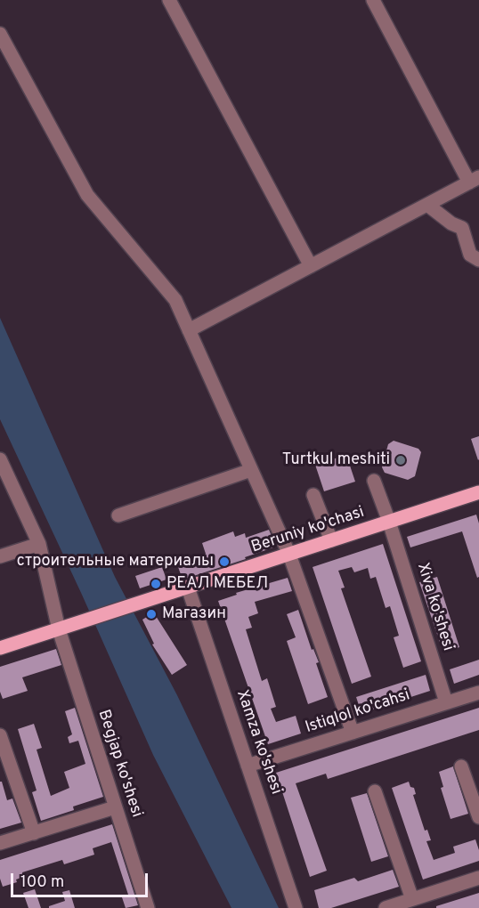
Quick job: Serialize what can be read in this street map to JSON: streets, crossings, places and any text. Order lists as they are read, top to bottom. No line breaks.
{"streets":{"main road":["Beruniy ko'chasi"],"street":["Xiva ko'shesi","Istiqlol ko'cahsi","Xamza ko'shesi","Begjap ko'shesi"]},"crossings":[["Beruniy ko'chasi","Xiva ko'shesi"],["Beruniy ko'chasi","Xamza ko'shesi"],["Beruniy ko'chasi","Begjap ko'shesi"],["Xiva ko'shesi","Istiqlol ko'cahsi"],["Istiqlol ko'cahsi","Xamza ko'shesi"]],"places":["Turtkul meshiti","строительные материалы","РЕАЛ МЕБЕЛ","Магазин"],"scale_bar":"100 m"}
